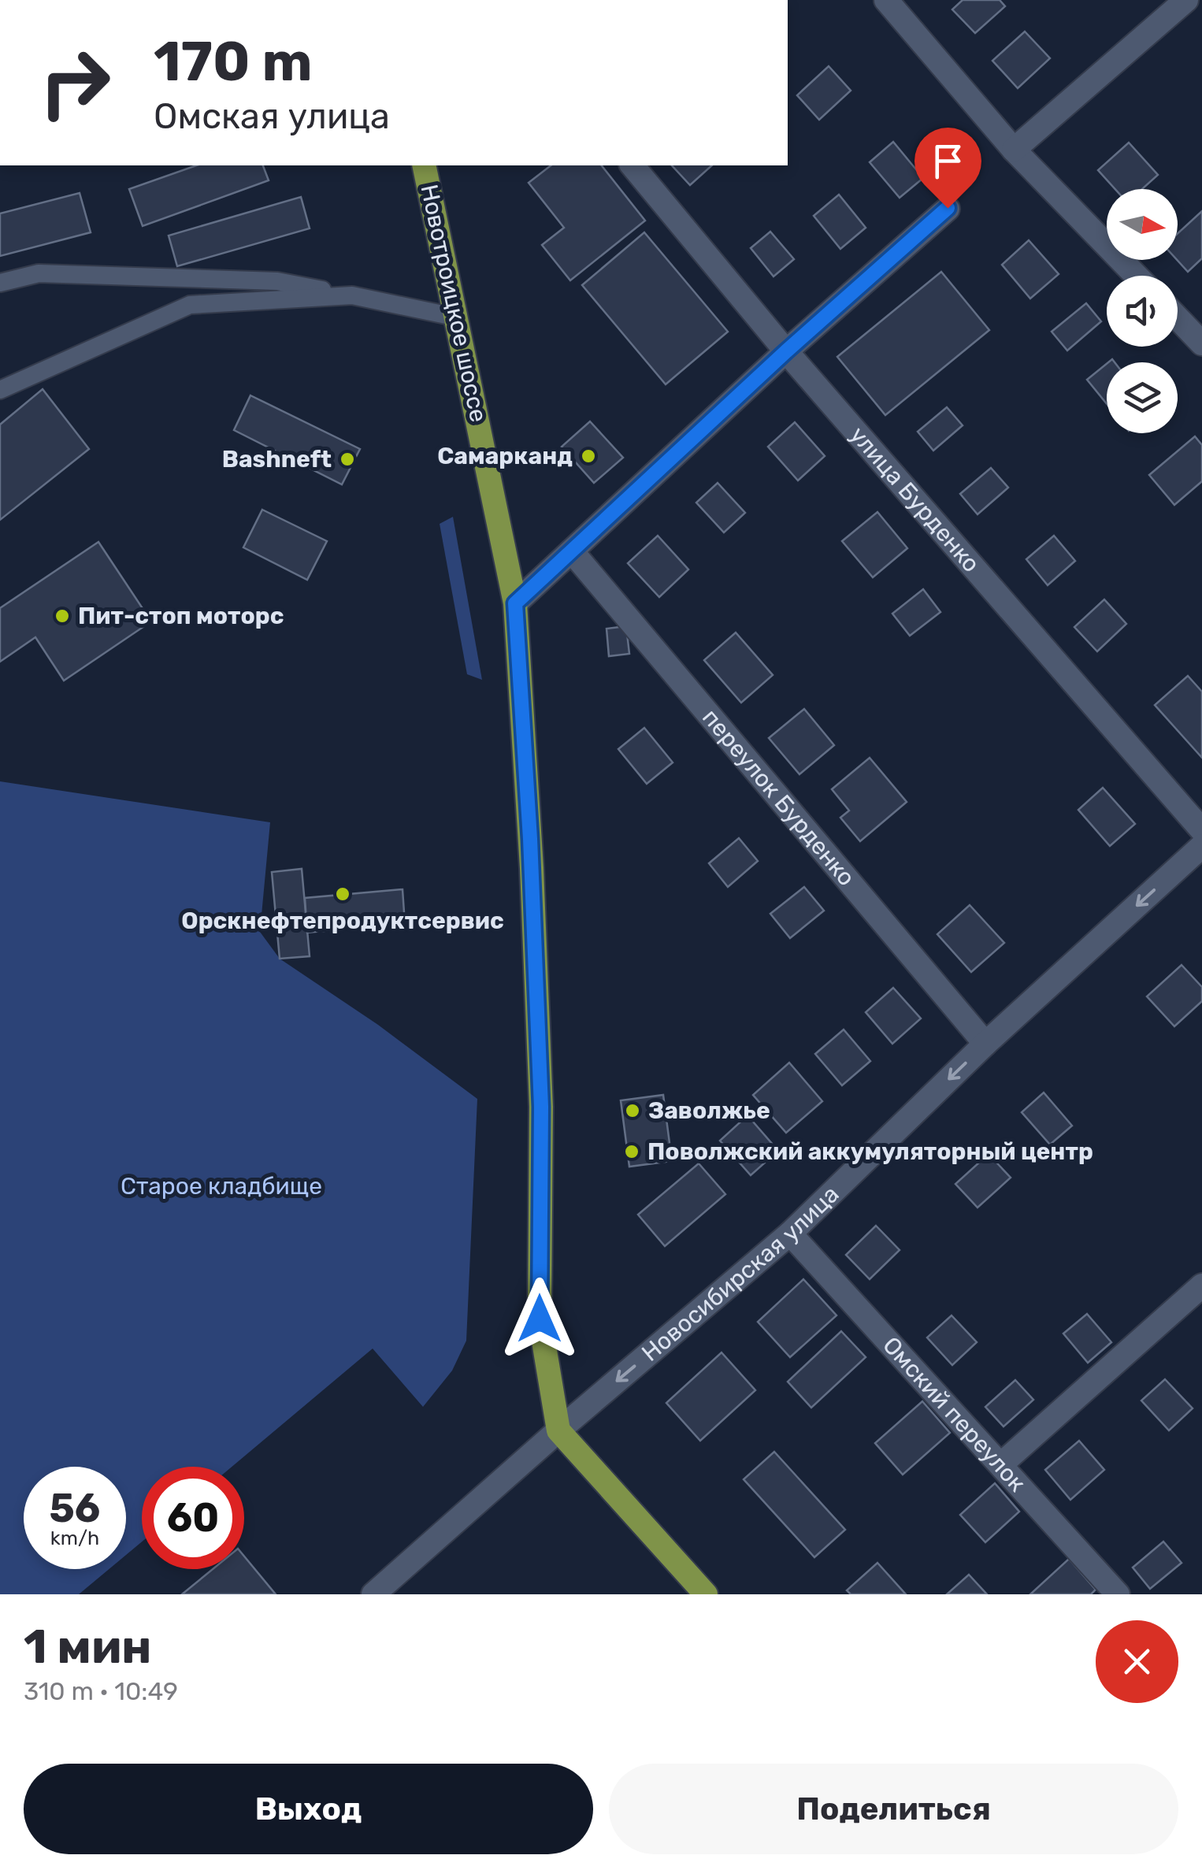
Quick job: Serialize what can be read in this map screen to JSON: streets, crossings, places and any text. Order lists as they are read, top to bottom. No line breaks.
{"streets":{"main road":["Новотроицкое шоссе"],"street":["улица Бурденко","переулок Бурденко","Новосибирская улица","Омский переулок"]},"crossings":[["Новотроицкое шоссе","Новосибирская улица"],["переулок Бурденко","Новосибирская улица"],["Новосибирская улица","Омский переулок"]],"one_way":["Новосибирская улица"],"parks":["Старое кладбище"],"places":["Самарканд","Bashneft","Пит-стоп моторс","Орскнефтепродуктсервис","Заволжье","Поволжский аккумуляторный центр"],"north":"right","page":{"turn":["170 m","Омская улица"],"speed":"56 km/h","limit":"60","heading":["1 мин","310 m · 10:49"],"buttons":["Выход","Поделиться"]}}
